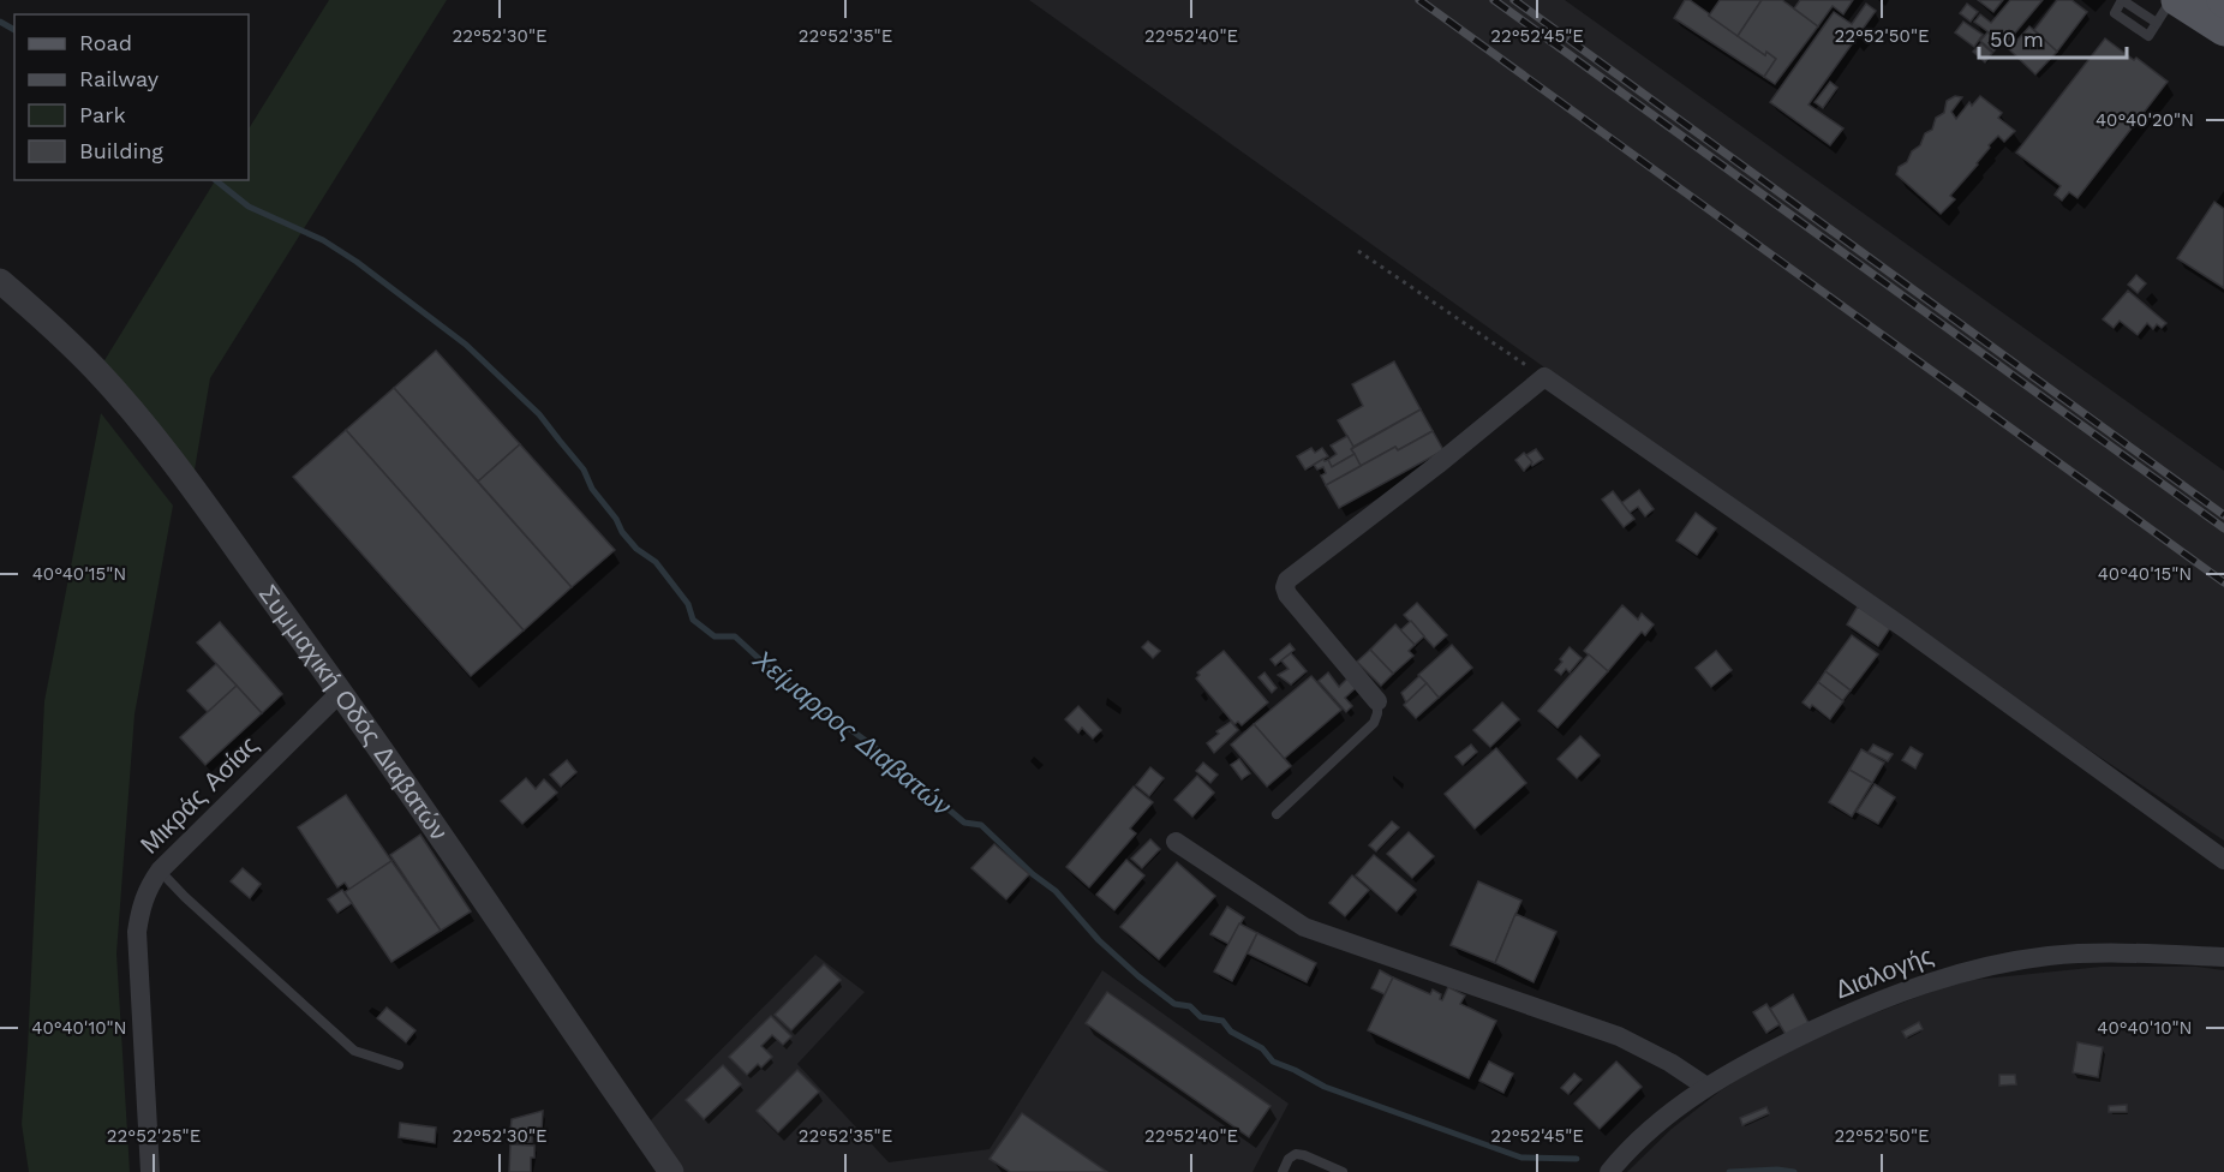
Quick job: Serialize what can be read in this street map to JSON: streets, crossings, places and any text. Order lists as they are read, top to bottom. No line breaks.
{"streets":{"street":["Συμμαχική Οδός Διαβατών","Μικράς Ασίας","Διαλογής"]},"crossings":[["Συμμαχική Οδός Διαβατών","Μικράς Ασίας"]],"water":["Χείμαρρος Διαβατών"],"legend":["Road","Railway","Park","Building"],"scale_bar":"50 m","coordinates":["22°52'30\"E","22°52'35\"E","22°52'40\"E","22°52'45\"E","22°52'50\"E","40°40'20\"N","40°40'15\"N","40°40'10\"N","22°52'25\"E"]}
